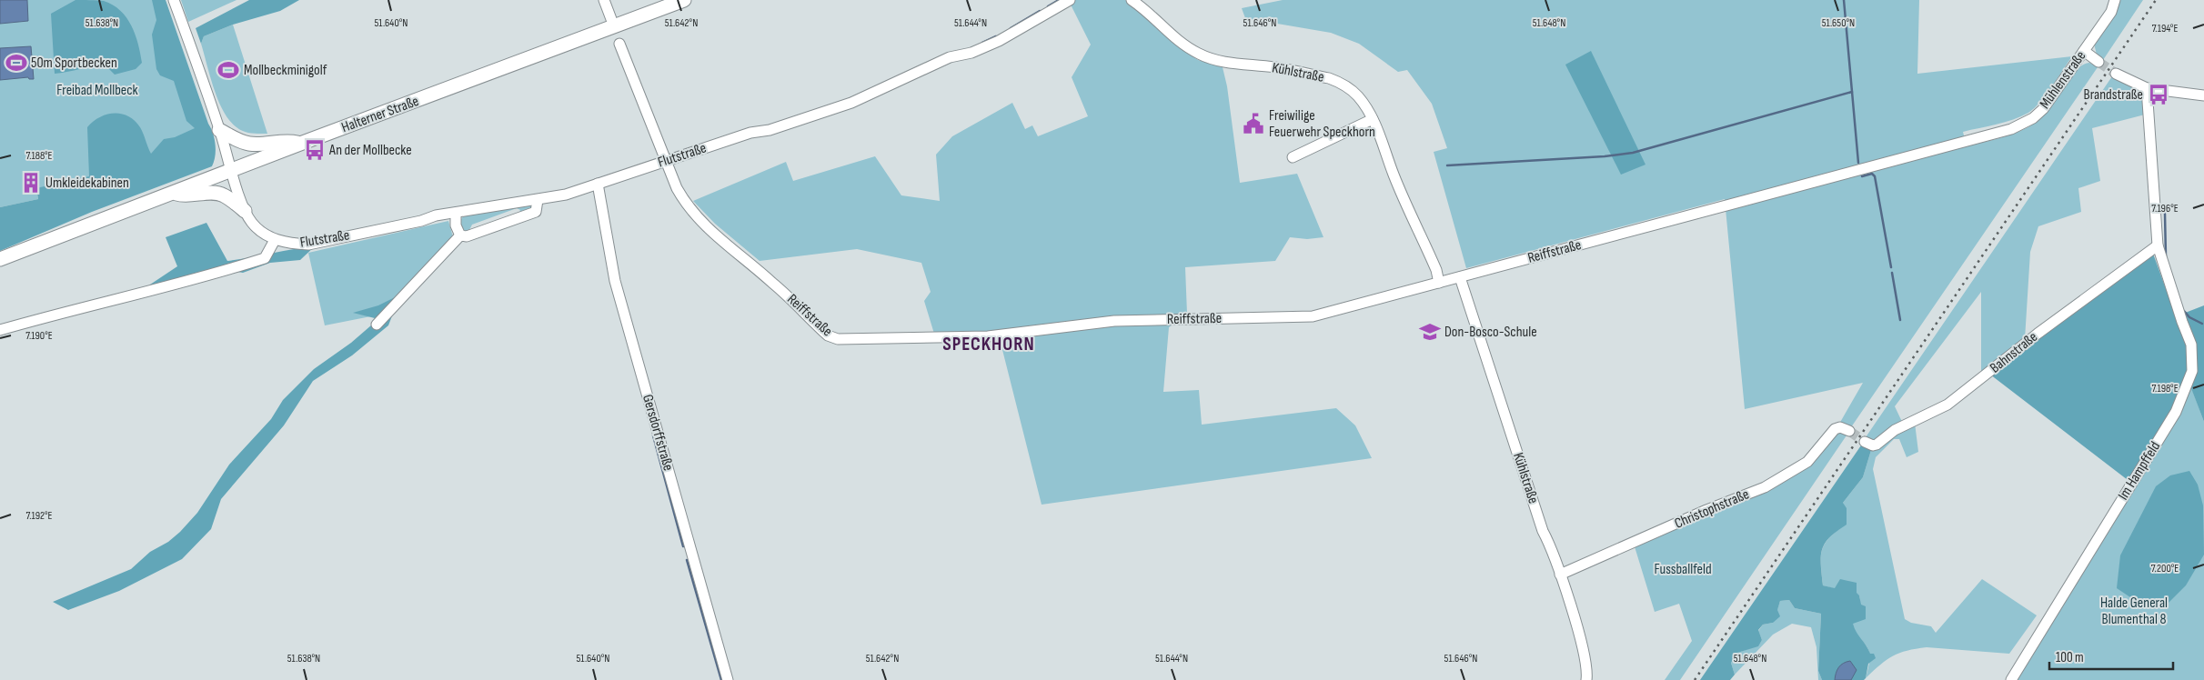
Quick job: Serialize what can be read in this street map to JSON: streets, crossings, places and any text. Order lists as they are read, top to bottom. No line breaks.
{"streets":{"main road":["Halterner Straße"],"street":["Kühlstraße","Mühlenstraße","Flutstraße","Reiffstraße","Bahnstraße","Gersdorffstraße","Im Hampffeld","Christophstraße"]},"crossings":[["Kühlstraße","Reiffstraße"],["Kühlstraße","Christophstraße"],["Mühlenstraße","Reiffstraße"],["Halterner Straße","Flutstraße"],["Flutstraße","Reiffstraße"],["Flutstraße","Gersdorffstraße"],["Bahnstraße","Im Hampffeld"]],"districts":["SPECKHORN"],"parks":["Freibad Mollbeck","Fussballfeld","Halde General Blumenthal 8"],"places":{"sports":["50m Sportbecken","Mollbeckminigolf"],"bus stop":["Brandstraße","An der Mollbecke"],"public building":["Freiwilige Feuerwehr Speckhorn"],"building":["Umkleidekabinen"],"school or university":["Don-Bosco-Schule"]},"scale_bar":"100 m","coordinates":["51.638°N","51.640°N","51.642°N","51.644°N","51.646°N","51.648°N","51.650°N","7.194°E","7.188°E","7.196°E","7.190°E","7.198°E","7.192°E","7.200°E"]}
